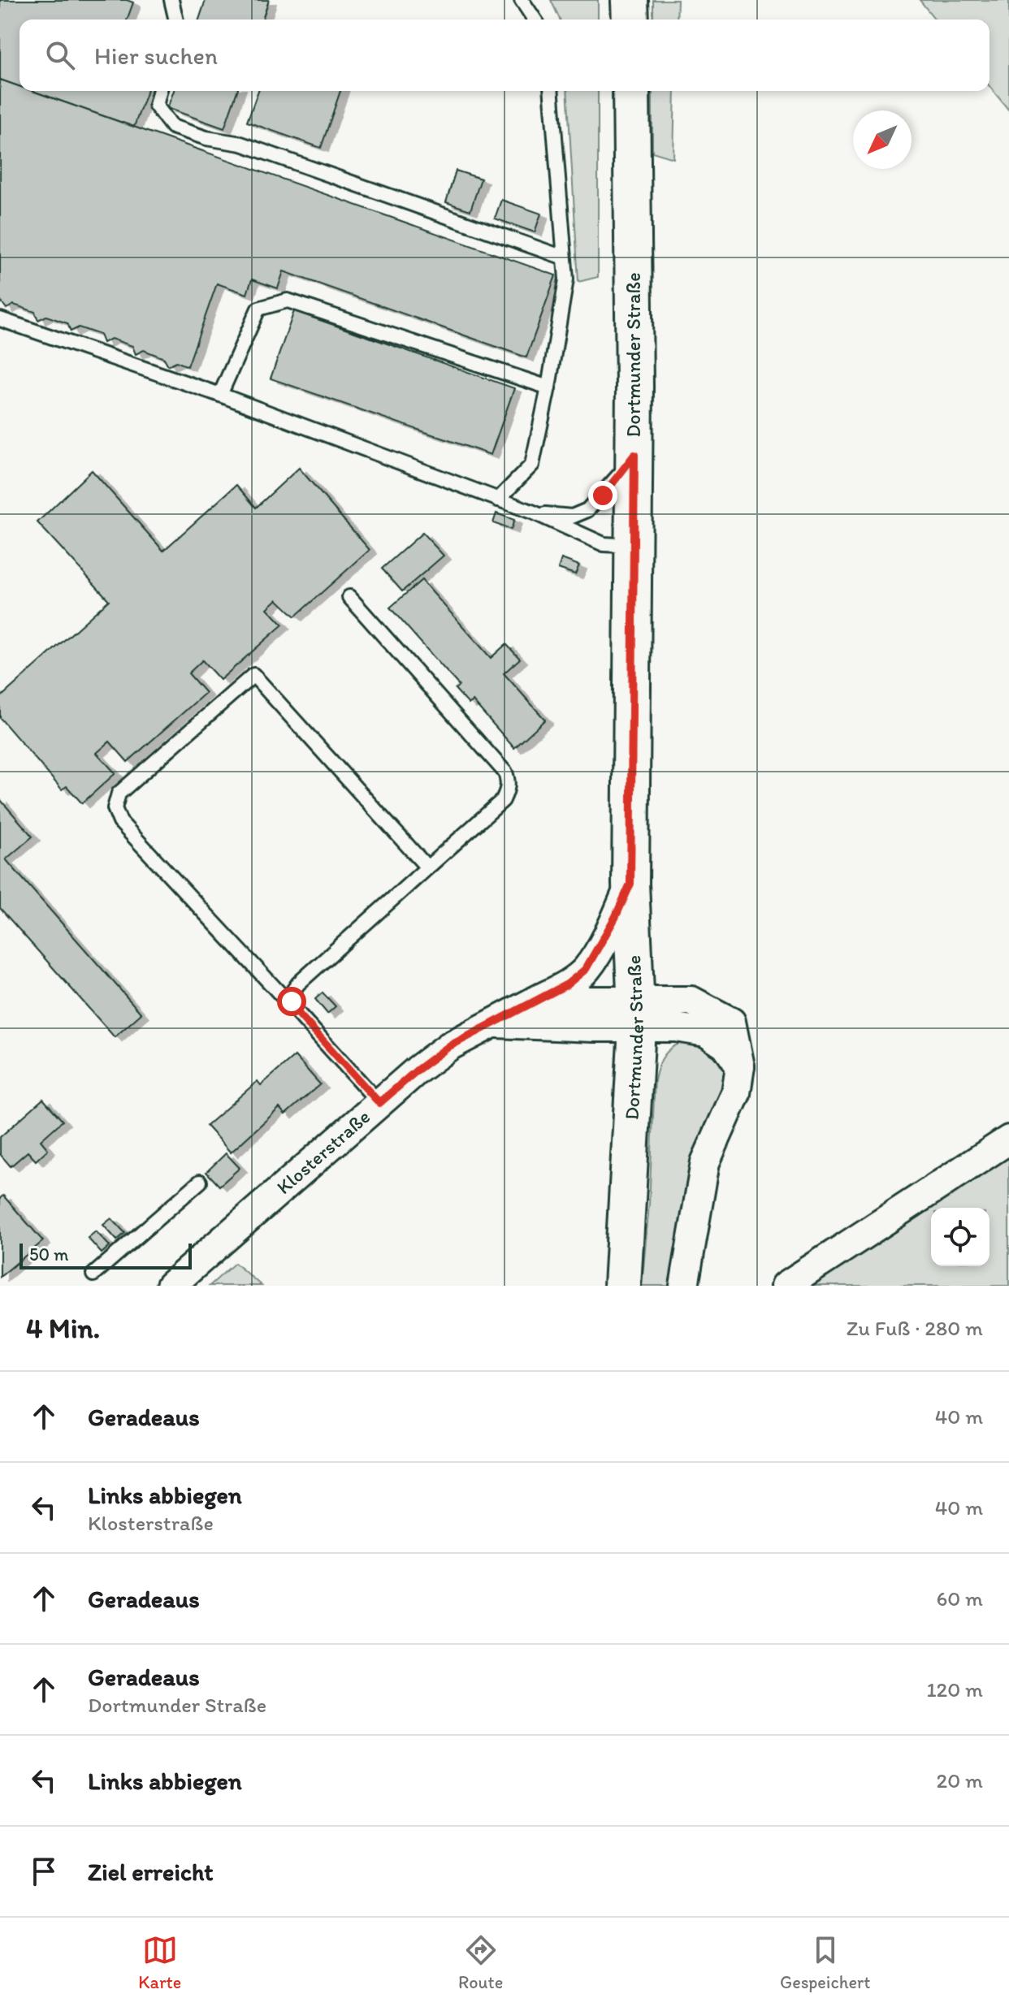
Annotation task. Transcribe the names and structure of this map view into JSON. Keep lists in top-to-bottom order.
{
  "streets": {
    "main road": ["Dortmunder Straße"],
    "street": ["Klosterstraße"]
  },
  "crossings": [
    ["Dortmunder Straße", "Klosterstraße"]
  ],
  "scale_bar": "50 m",
  "north": "bottom left",
  "page": {
    "search": "Hier suchen",
    "scale": "50 m",
    "heading": ["4 Min.", "Zu Fuß · 280 m"],
    "list": [
      ["Geradeaus", "40 m"],
      ["Links abbiegen", "Klosterstraße", "40 m"],
      ["Geradeaus", "60 m"],
      ["Geradeaus", "Dortmunder Straße", "120 m"],
      ["Links abbiegen", "20 m"],
      "Ziel erreicht"
    ],
    "nav": ["Karte", "Route", "Gespeichert"]
  }
}
